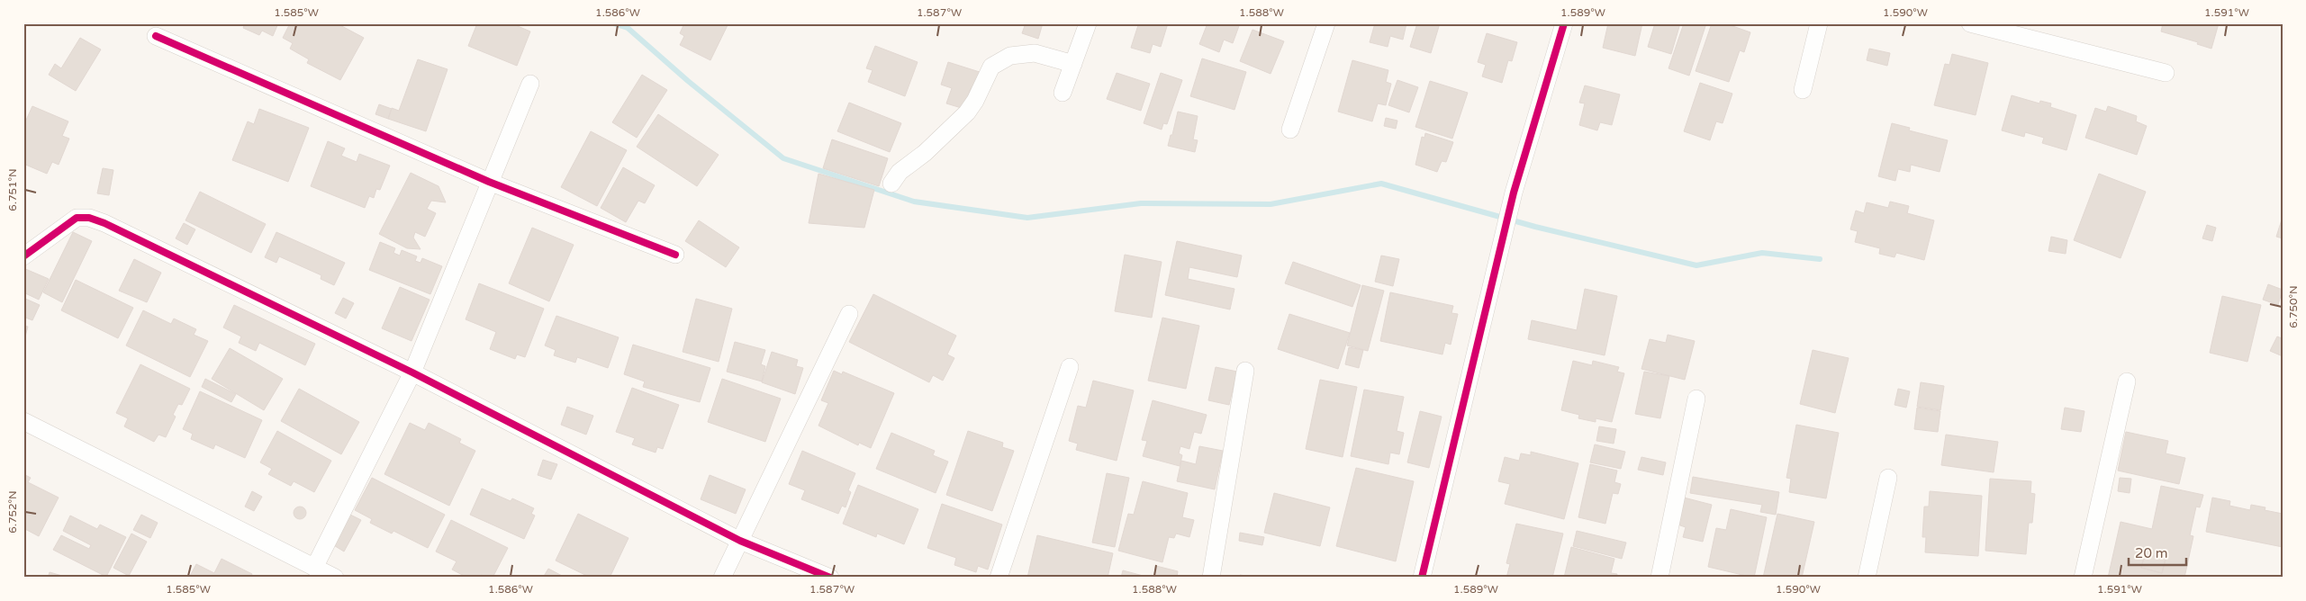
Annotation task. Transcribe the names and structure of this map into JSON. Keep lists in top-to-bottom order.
{
  "scale_bar": "20 m",
  "coordinates": [
    "1.585°W",
    "1.586°W",
    "1.587°W",
    "1.588°W",
    "1.589°W",
    "1.590°W",
    "1.591°W",
    "6.751°N",
    "6.750°N",
    "6.752°N"
  ]
}
